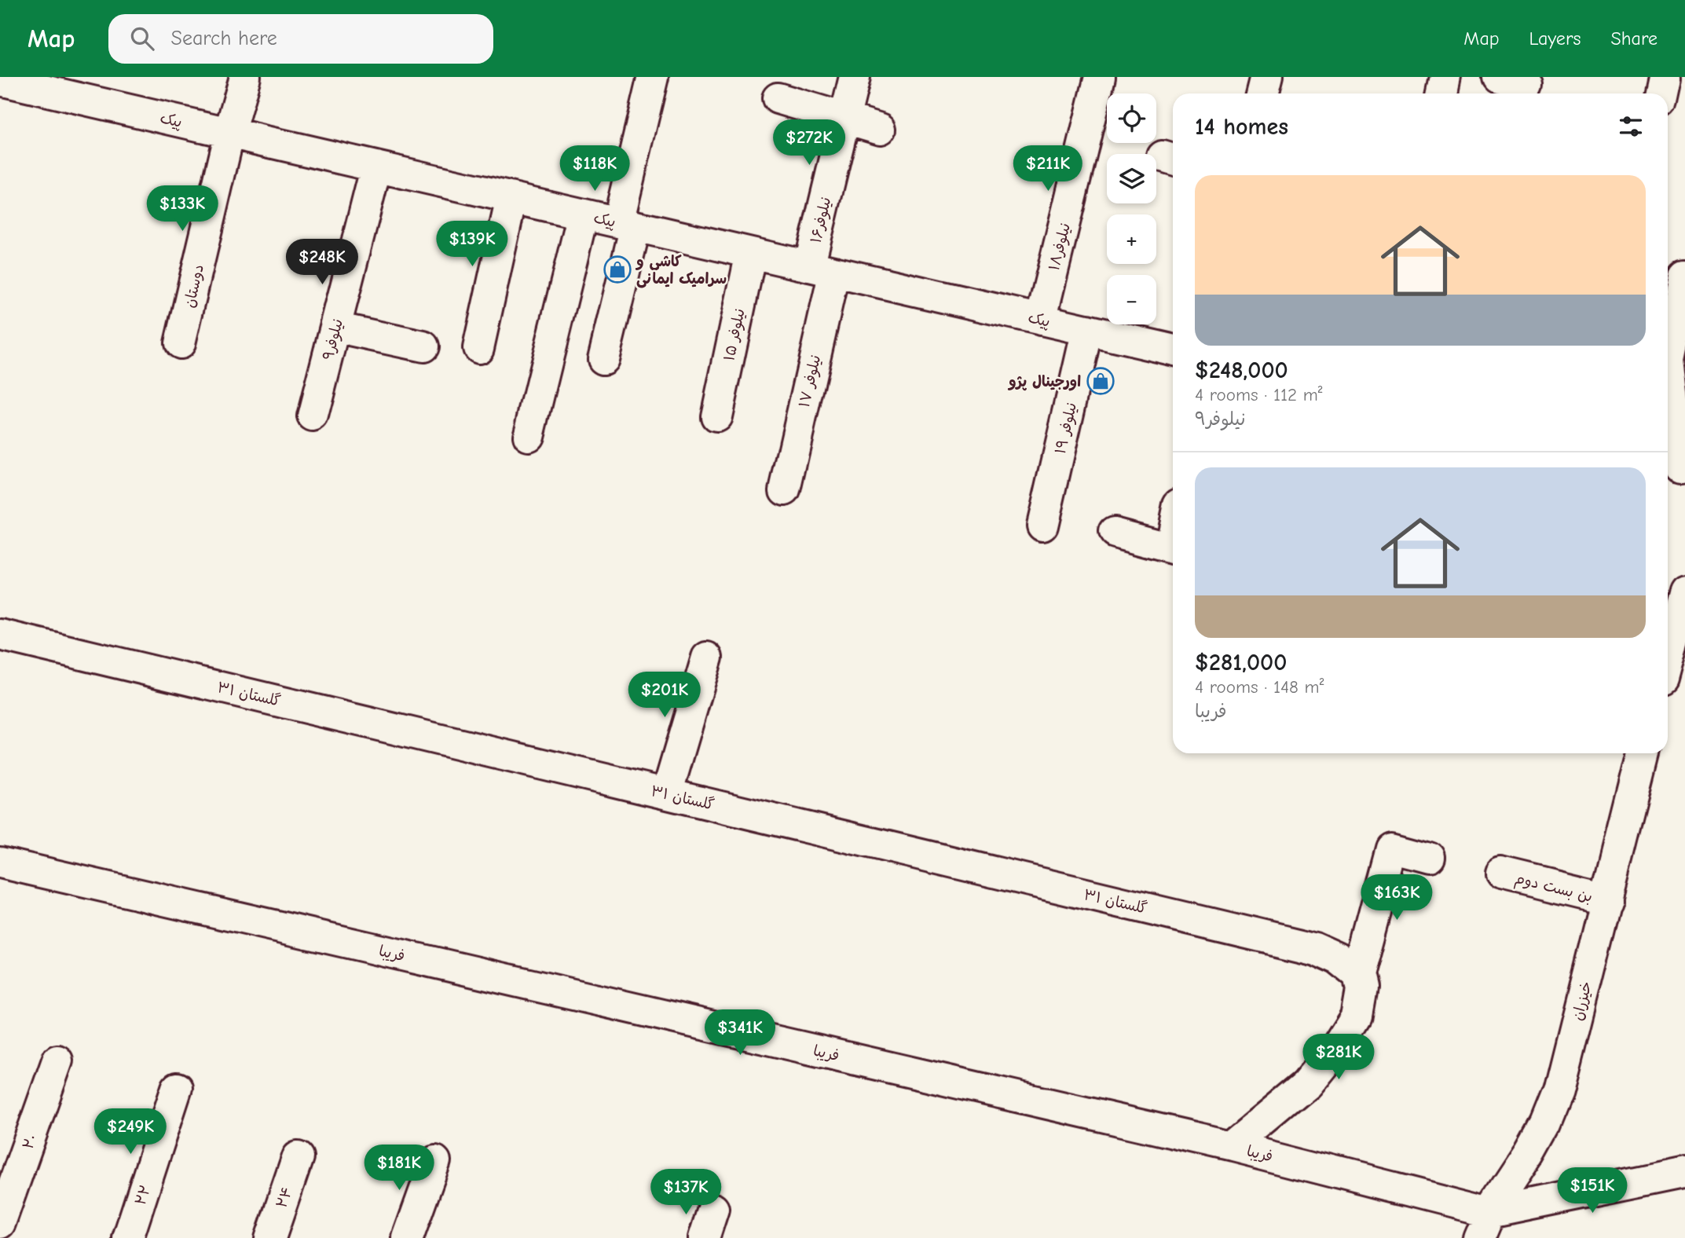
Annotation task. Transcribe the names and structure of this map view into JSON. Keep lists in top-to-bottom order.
{
  "streets": {
    "street": [
      "پیک",
      "نیلوفر۱۶",
      "نیلوفر۱۸",
      "دوستان",
      "نیلوفر ۱۵",
      "نیلوفر۹",
      "نیلوفر ۱۷",
      "نیلوفر ۱۹",
      "گلستان ۳۱",
      "بن بست دوم",
      "فریبا",
      "خیزران",
      "۲۰",
      "۲۲",
      "۲۴"
    ]
  },
  "crossings": [
    ["پیک", "نیلوفر۱۶"],
    ["پیک", "نیلوفر۱۸"],
    ["پیک", "دوستان"],
    ["پیک", "نیلوفر ۱۵"],
    ["پیک", "نیلوفر۹"],
    ["پیک", "نیلوفر ۱۷"],
    ["پیک", "نیلوفر ۱۹"],
    ["نیلوفر۱۶", "نیلوفر ۱۷"],
    ["بن بست دوم", "خیزران"],
    ["فریبا", "خیزران"]
  ],
  "places": {
    "shop": ["کاشی و سرامیک ایمانی", "اورجینال پژو"]
  },
  "page": {
    "header": "Map",
    "search": "Search here",
    "nav": ["Map", "Layers", "Share"],
    "map_buttons": ["+", "−"],
    "heading": "14 homes",
    "price": [
      "$272K",
      "$118K",
      "$211K",
      "$133K",
      "$139K",
      "$248K",
      "$201K",
      "$163K",
      "$341K",
      "$281K",
      "$249K",
      "$181K",
      "$151K",
      "$137K"
    ],
    "list": [
      {
        "name": "$248,000",
        "note": "4 rooms · 112 m² · نیلوفر۹"
      },
      {
        "name": "$281,000",
        "note": "4 rooms · 148 m² · فریبا"
      }
    ]
  }
}
